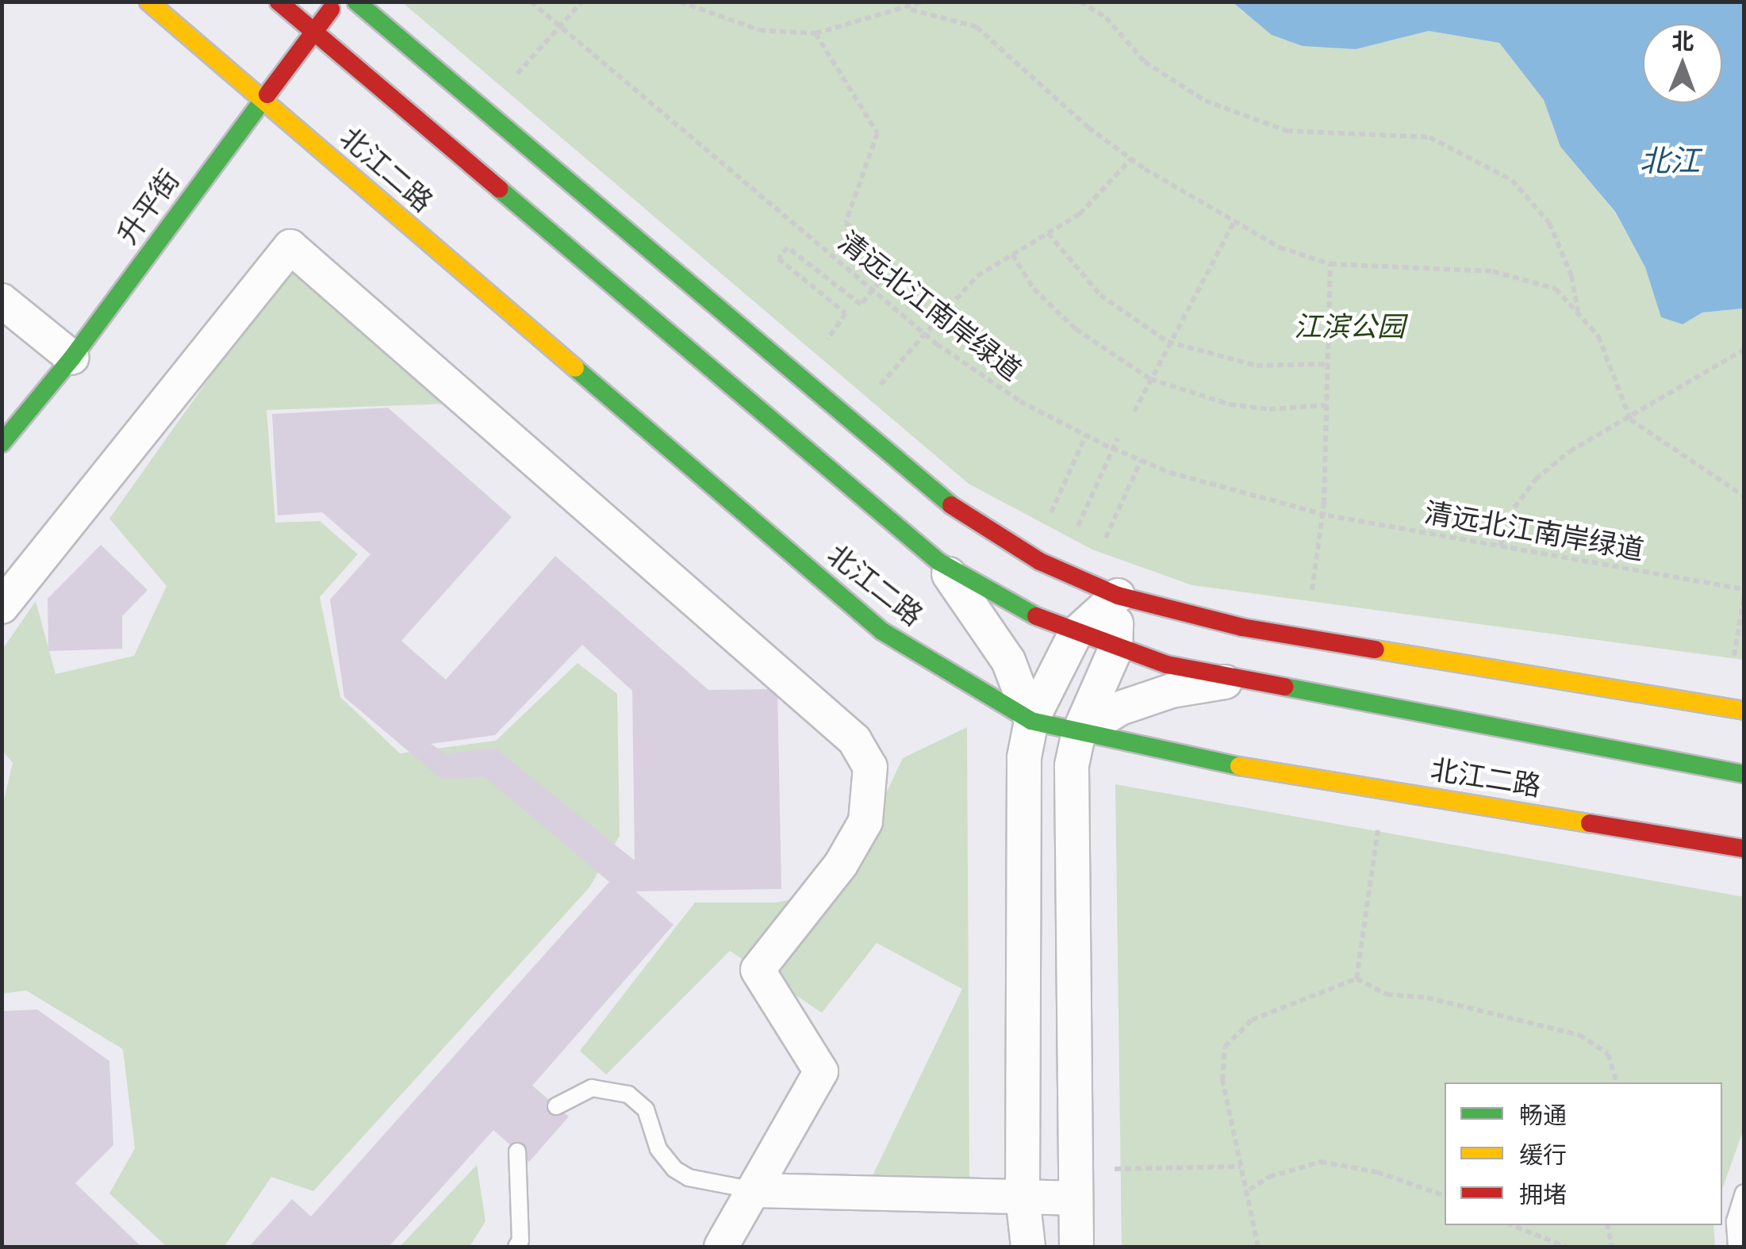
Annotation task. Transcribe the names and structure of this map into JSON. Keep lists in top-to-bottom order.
{
  "streets": {
    "main road": ["北江二路", "升平街"],
    "path": ["清远北江南岸绿道"]
  },
  "crossings": [
    ["北江二路", "升平街"]
  ],
  "water": ["北江"],
  "parks": ["江滨公园"],
  "legend": ["畅通", "缓行", "拥堵"],
  "north": "top"
}
